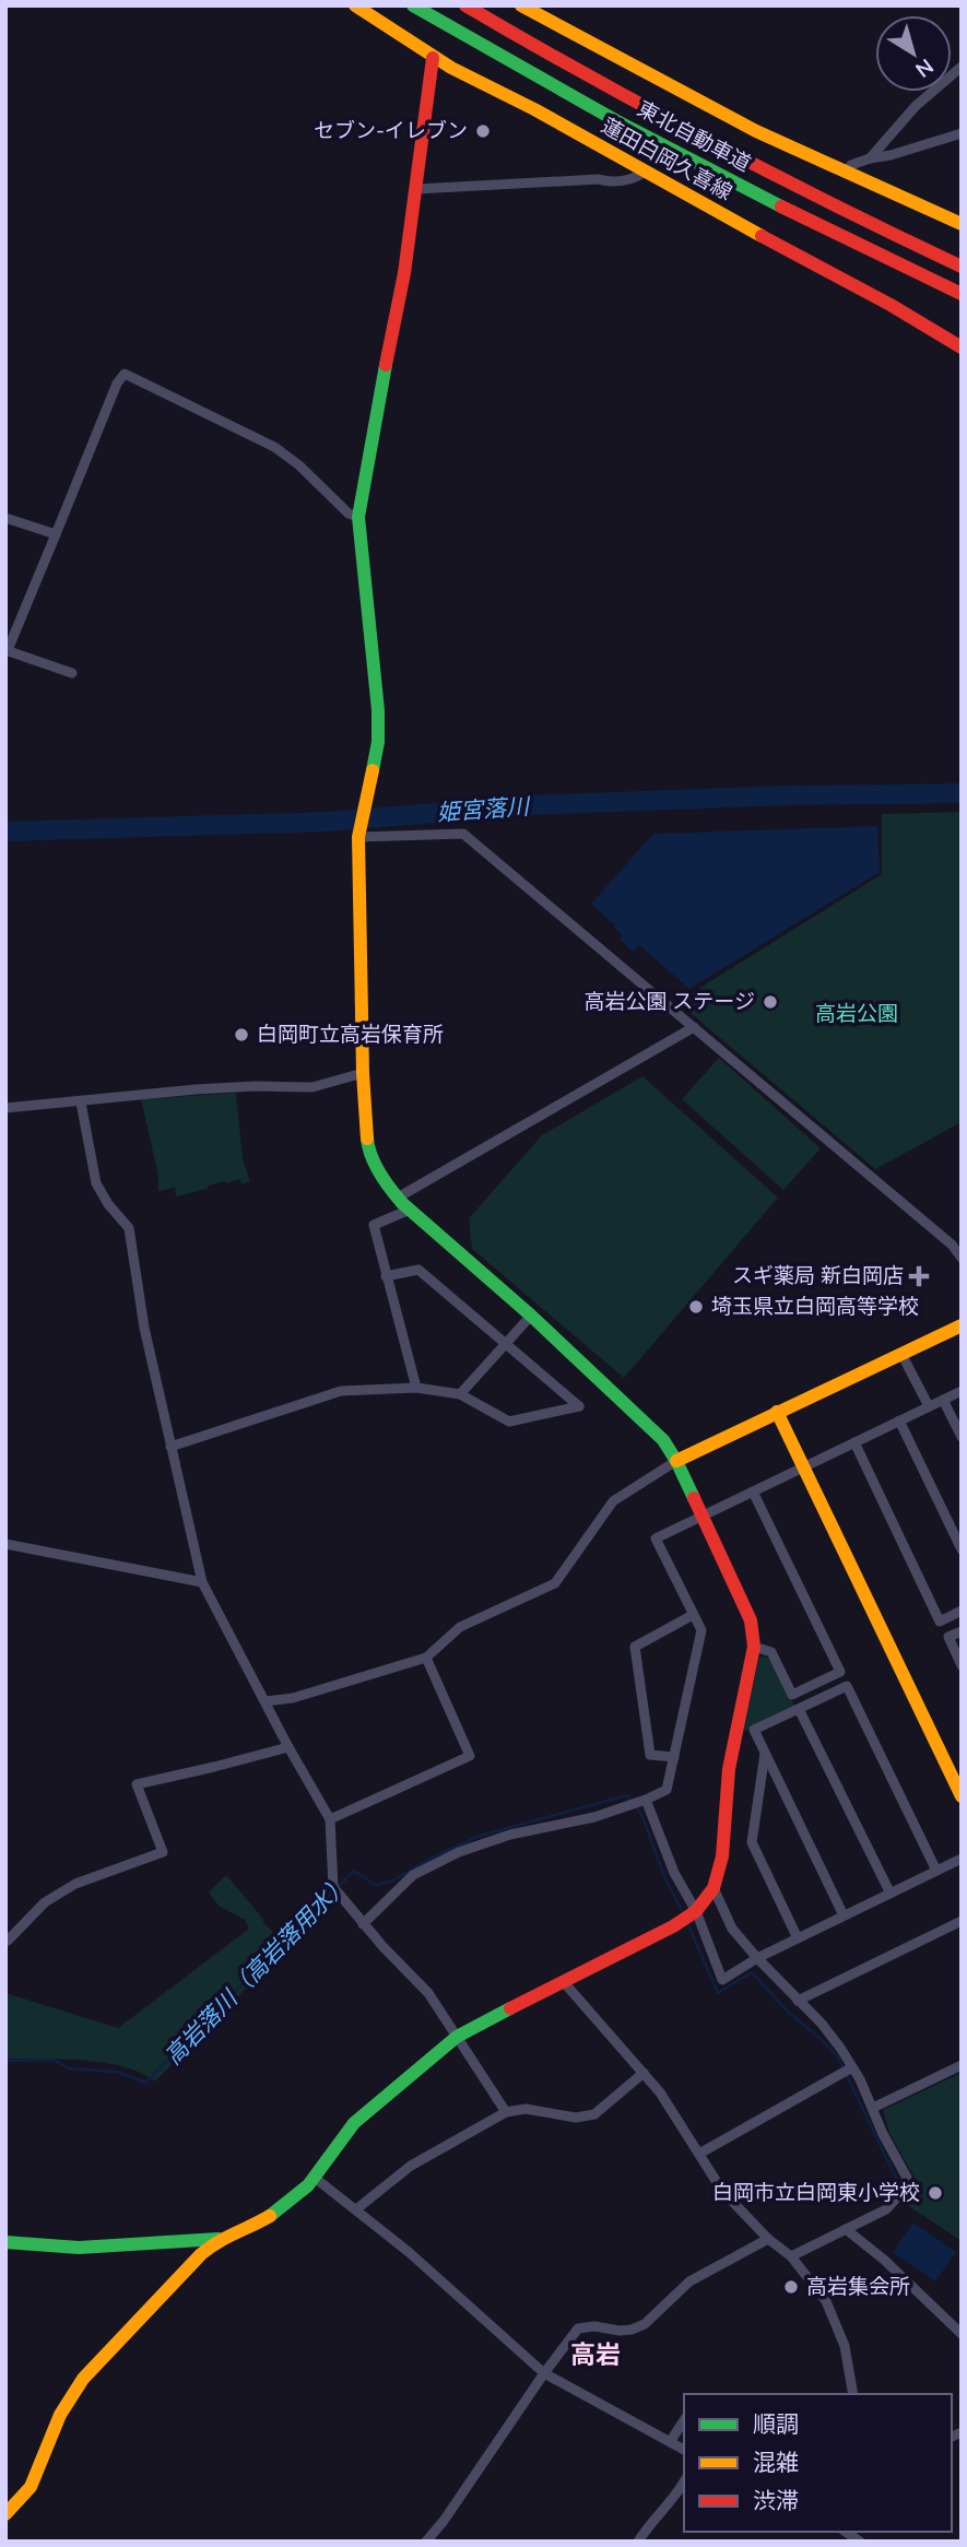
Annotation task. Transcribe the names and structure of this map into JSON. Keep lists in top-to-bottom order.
{
  "streets": {
    "main road": ["東北自動車道", "蓮田白岡久喜線"]
  },
  "districts": ["高岩"],
  "water": ["姫宮落川", "高岩落川（高岩落用水）"],
  "parks": ["高岩公園"],
  "places": {
    "other": [
      "セブン-イレブン",
      "高岩公園 ステージ",
      "白岡町立高岩保育所",
      "埼玉県立白岡高等学校",
      "白岡市立白岡東小学校",
      "高岩集会所"
    ],
    "health": ["スギ薬局 新白岡店"]
  },
  "legend": ["順調", "混雑", "渋滞"],
  "north": "bottom right"
}
